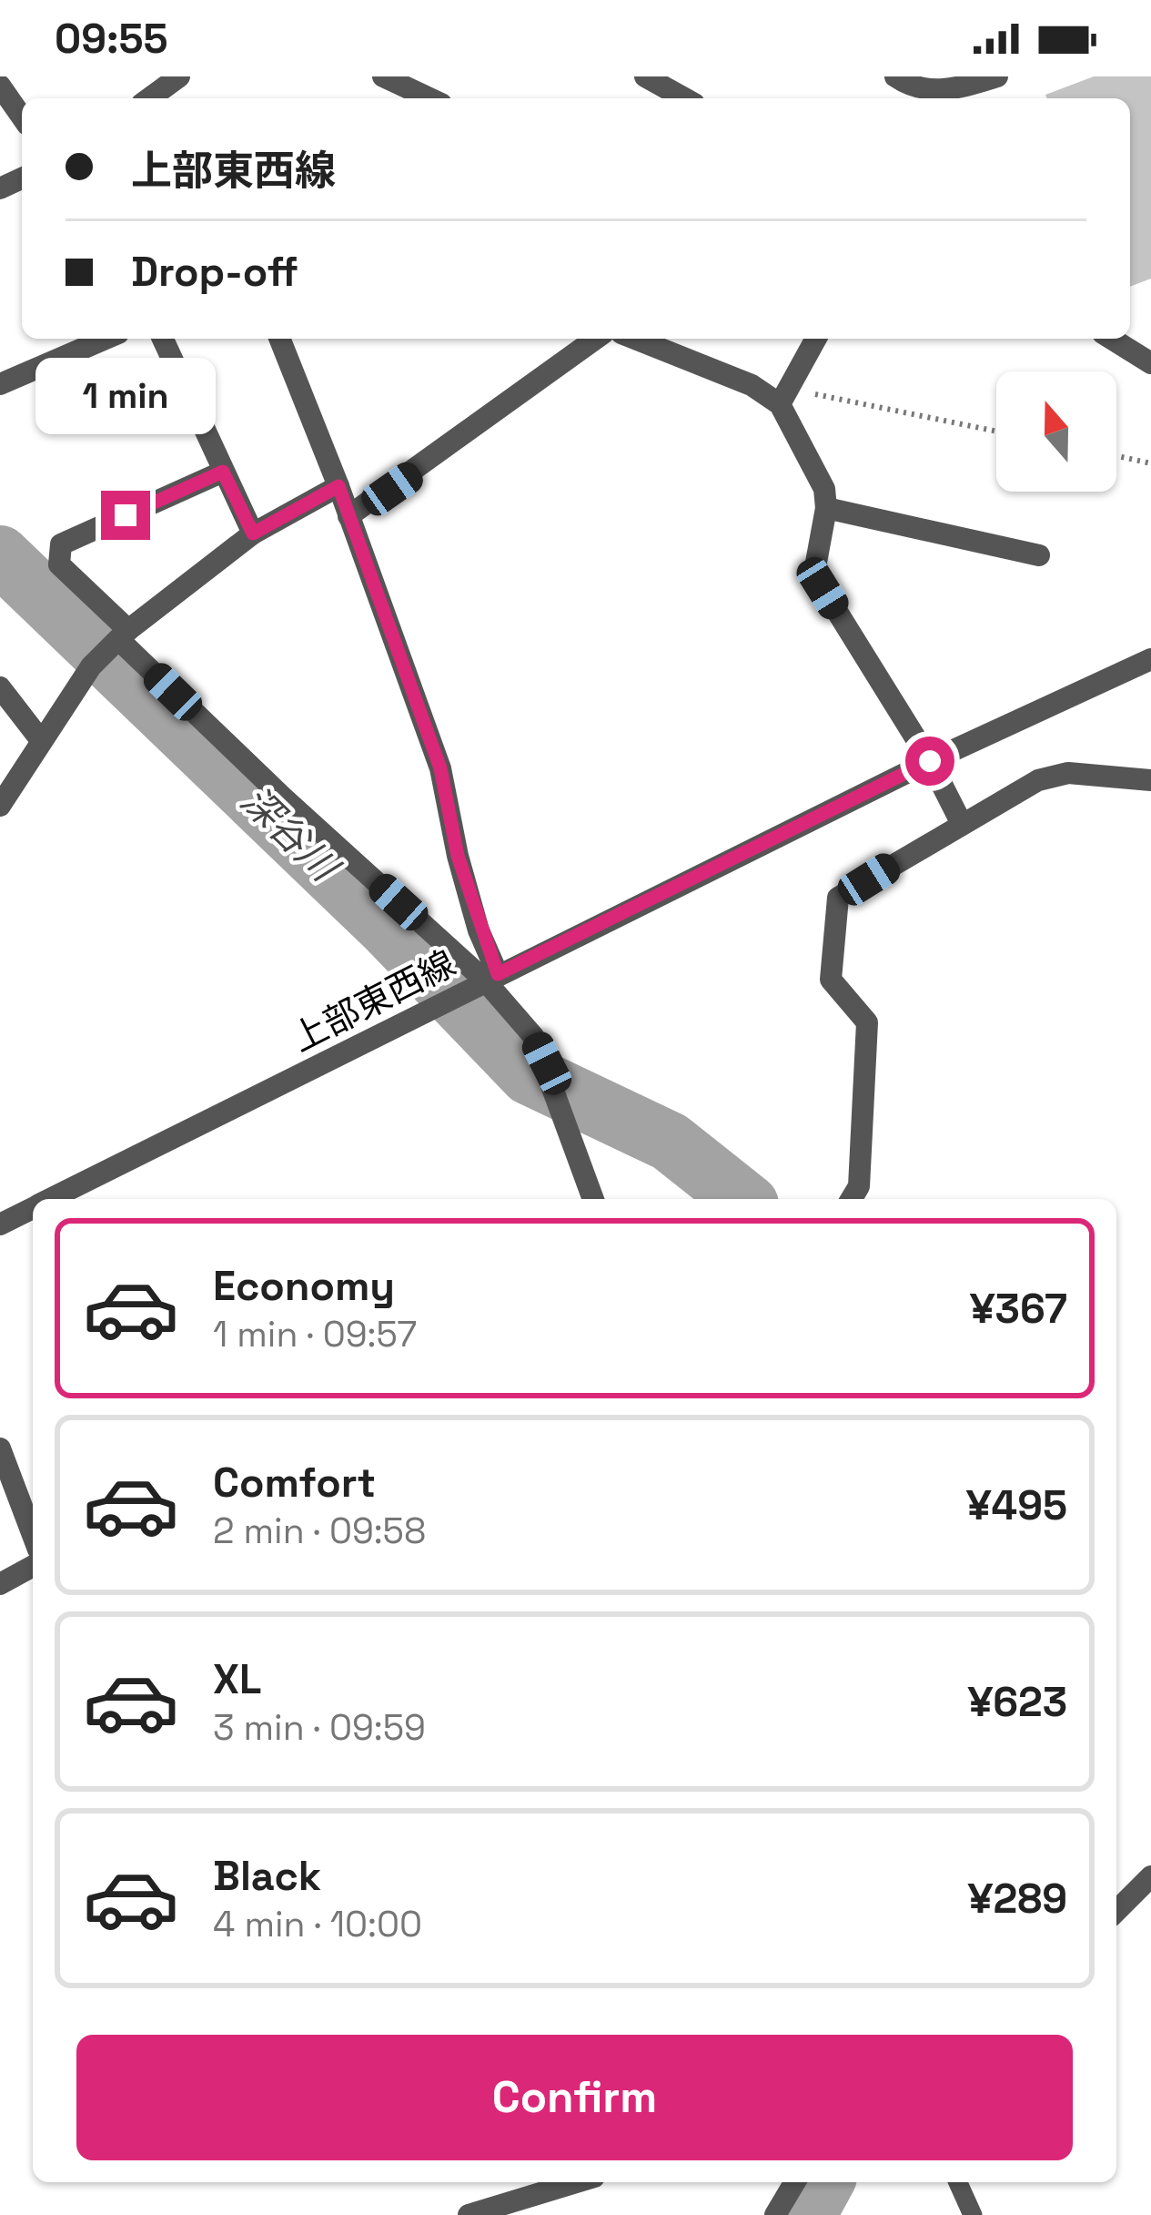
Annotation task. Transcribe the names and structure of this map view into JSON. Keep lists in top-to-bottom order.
{
  "streets": {
    "street": ["上部東西線"]
  },
  "water": ["深谷川"],
  "north": "top",
  "page": {
    "status": "09:55",
    "banner": ["上部東西線", "Drop-off"],
    "bubble": "1 min",
    "list": [
      {
        "name": "Economy",
        "note": "1 min · 09:57",
        "value": "¥367"
      },
      {
        "name": "Comfort",
        "note": "2 min · 09:58",
        "value": "¥495"
      },
      {
        "name": "XL",
        "note": "3 min · 09:59",
        "value": "¥623"
      },
      {
        "name": "Black",
        "note": "4 min · 10:00",
        "value": "¥289"
      }
    ],
    "buttons": "Confirm"
  }
}
